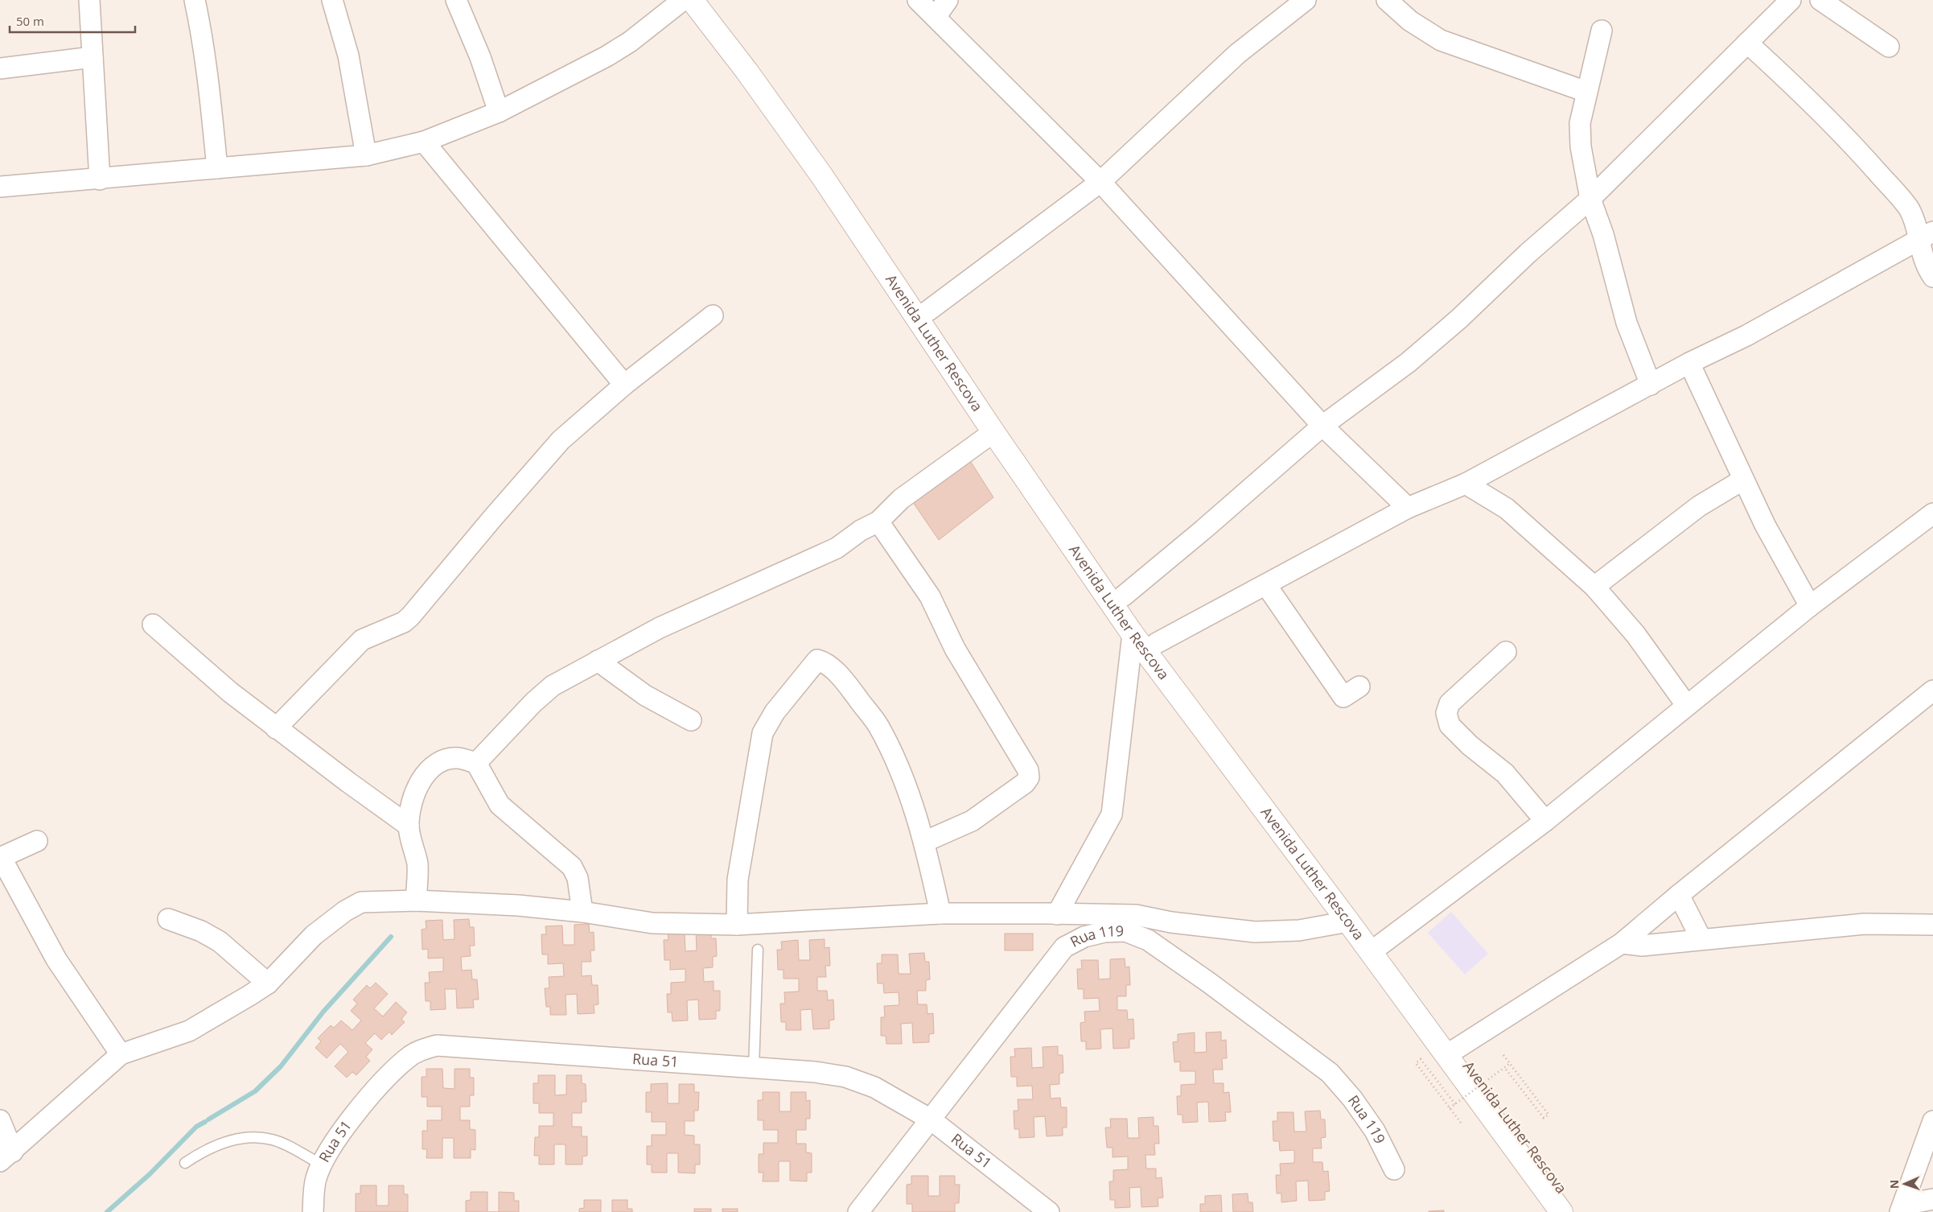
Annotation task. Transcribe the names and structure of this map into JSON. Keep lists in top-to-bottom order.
{
  "streets": {
    "main road": ["Avenida Luther Rescova"],
    "street": ["Rua 119", "Rua 51"]
  },
  "crossings": [
    ["Rua 119", "Rua 51"]
  ],
  "scale_bar": "50 m",
  "north": "left"
}
